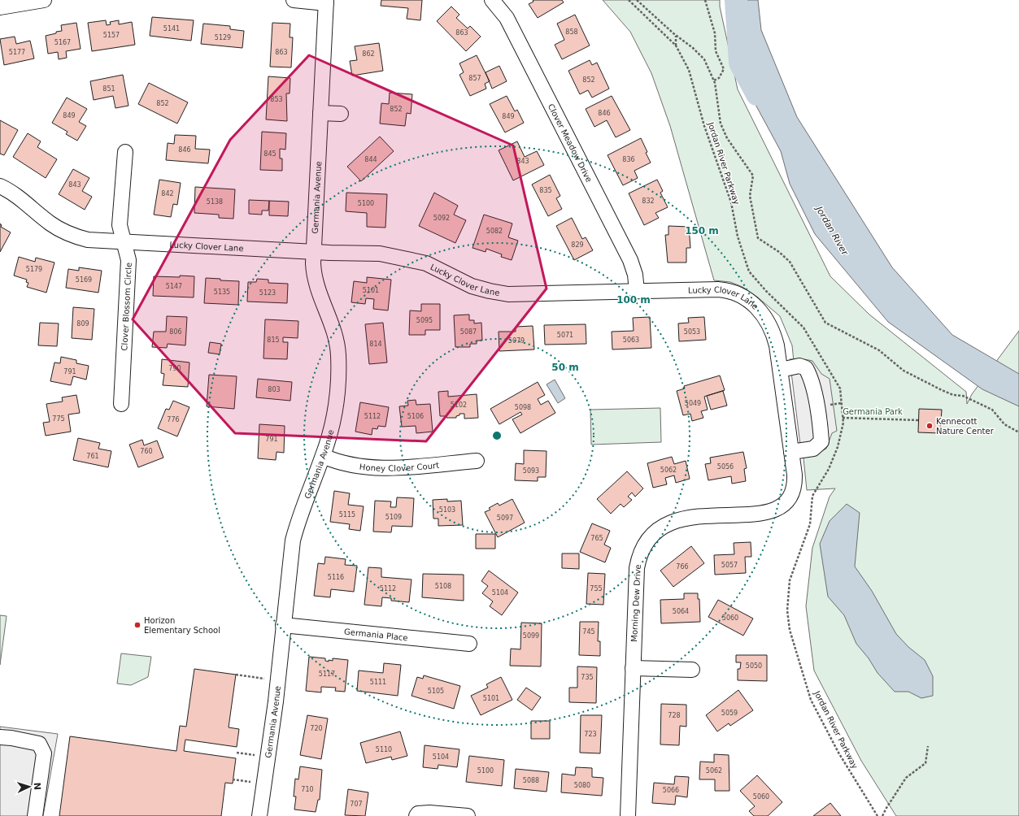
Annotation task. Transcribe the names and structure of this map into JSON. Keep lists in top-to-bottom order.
{
  "streets": {
    "street": [
      "Clover Meadow Drive",
      "Germania Avenue",
      "Lucky Clover Lane",
      "Clover Blossom Circle",
      "Honey Clover Court",
      "Morning Dew Drive",
      "Germania Place"
    ],
    "path": ["Jordan River Parkway"]
  },
  "crossings": [
    ["Clover Meadow Drive", "Lucky Clover Lane"],
    ["Germania Avenue", "Lucky Clover Lane"],
    ["Germania Avenue", "Honey Clover Court"],
    ["Germania Avenue", "Germania Place"],
    ["Lucky Clover Lane", "Clover Blossom Circle"],
    ["Lucky Clover Lane", "Morning Dew Drive"]
  ],
  "water": ["Jordan River"],
  "parks": ["Germania Park"],
  "places": ["Kennecott Nature Center", "Horizon Elementary School"],
  "house_numbers": [
    "5141",
    "858",
    "863",
    "5157",
    "5129",
    "5167",
    "5177",
    "863",
    "862",
    "857",
    "852",
    "851",
    "853",
    "852",
    "852",
    "846",
    "849",
    "849",
    "846",
    "845",
    "844",
    "836",
    "843",
    "843",
    "835",
    "842",
    "832",
    "5138",
    "5100",
    "5092",
    "5082",
    "829",
    "5179",
    "5169",
    "5147",
    "5101",
    "5135",
    "5123",
    "5095",
    "809",
    "806",
    "5087",
    "5053",
    "5071",
    "815",
    "5063",
    "5079",
    "814",
    "790",
    "791",
    "803",
    "5049",
    "5102",
    "5098",
    "5112",
    "5106",
    "775",
    "776",
    "791",
    "760",
    "761",
    "5056",
    "5062",
    "5093",
    "5103",
    "5115",
    "5109",
    "5097",
    "765",
    "5057",
    "766",
    "5116",
    "5108",
    "5112",
    "755",
    "5104",
    "5064",
    "5060",
    "745",
    "5099",
    "5050",
    "5117",
    "735",
    "5111",
    "5105",
    "5101",
    "5059",
    "728",
    "720",
    "723",
    "5110",
    "5104",
    "5100",
    "5062",
    "5088",
    "5080",
    "710",
    "5066",
    "5060",
    "707"
  ],
  "north": "right",
  "rings": ["150 m", "100 m", "50 m"]
}
